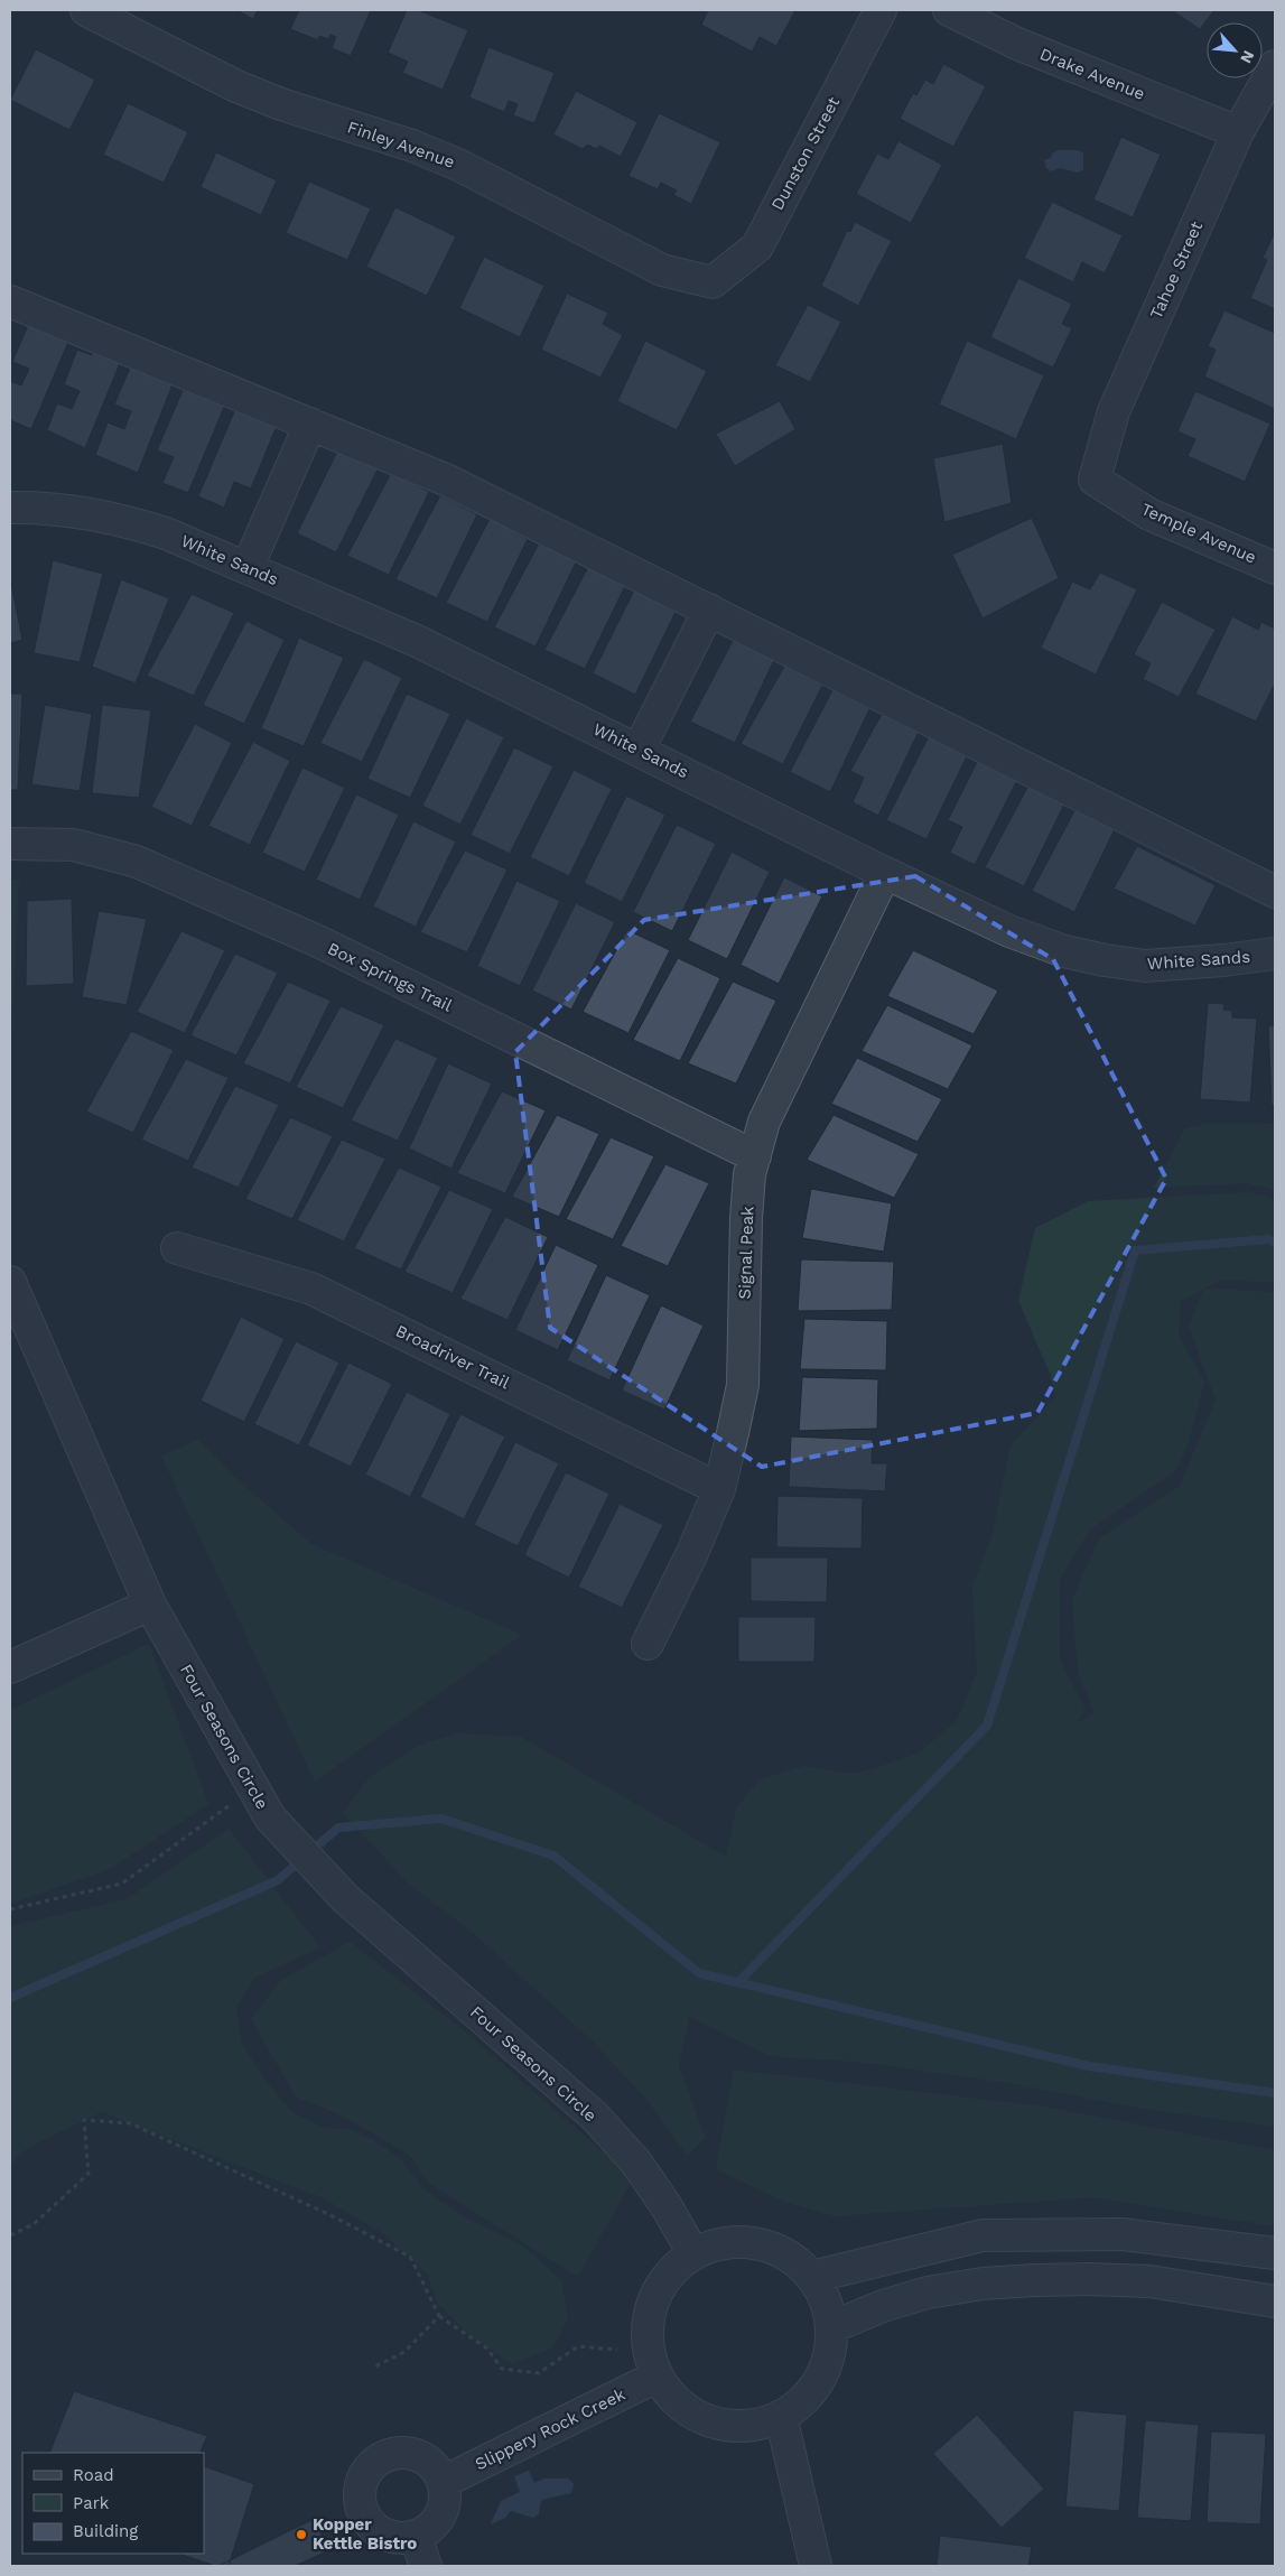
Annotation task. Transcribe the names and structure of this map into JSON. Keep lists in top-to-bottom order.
{
  "streets": {
    "street": [
      "Drake Avenue",
      "Finley Avenue",
      "Dunston Street",
      "Tahoe Street",
      "Temple Avenue",
      "White Sands",
      "Box Springs Trail",
      "Signal Peak",
      "Broadriver Trail",
      "Four Seasons Circle",
      "Slippery Rock Creek"
    ]
  },
  "crossings": [
    ["Drake Avenue", "Tahoe Street"],
    ["Finley Avenue", "Dunston Street"],
    ["Tahoe Street", "Temple Avenue"],
    ["White Sands", "Signal Peak"],
    ["Box Springs Trail", "Signal Peak"],
    ["Signal Peak", "Broadriver Trail"],
    ["Four Seasons Circle", "Slippery Rock Creek"]
  ],
  "places": ["Kopper Kettle Bistro"],
  "legend": ["Road", "Park", "Building"],
  "north": "bottom right"
}
